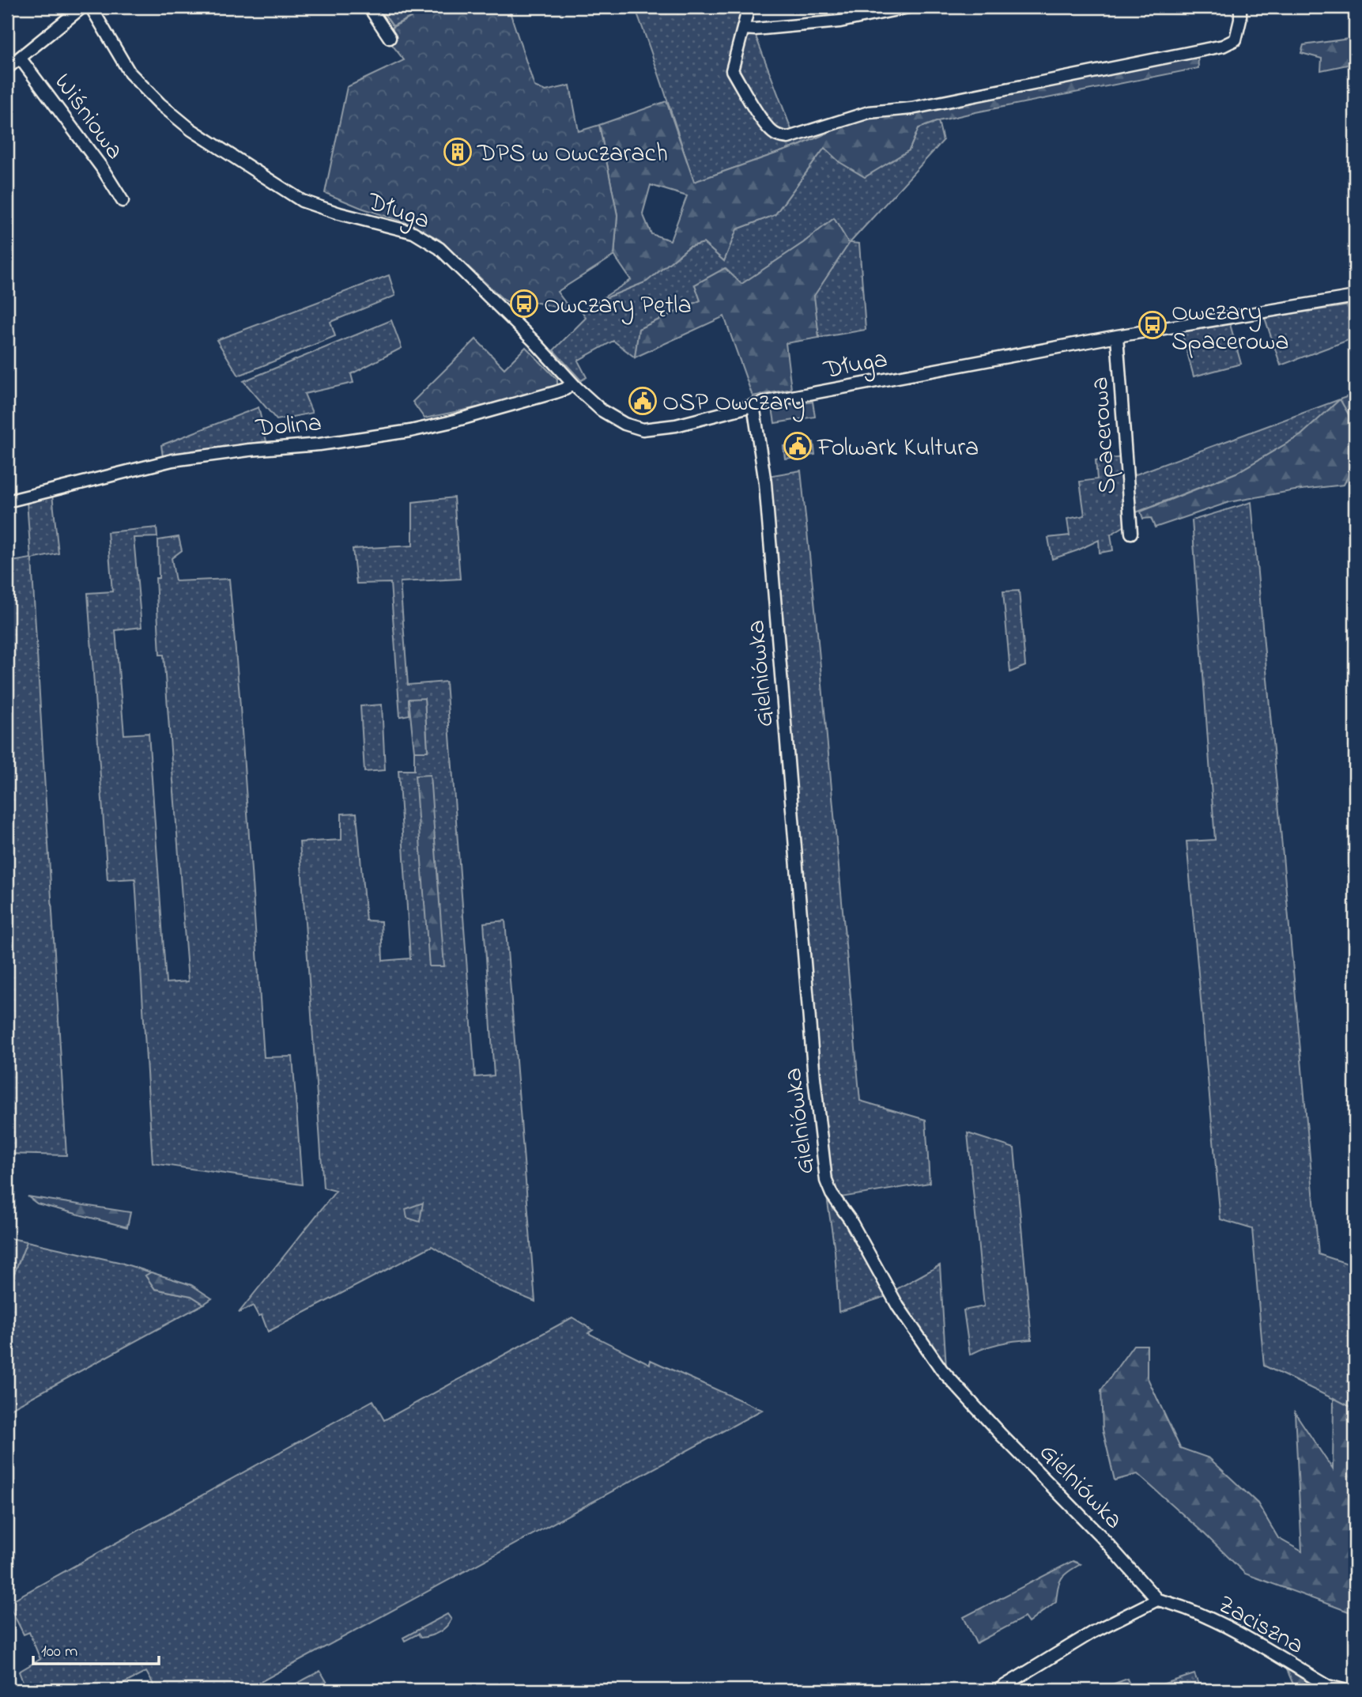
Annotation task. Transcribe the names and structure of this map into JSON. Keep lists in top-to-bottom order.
{
  "streets": {
    "street": [
      "Wiśniowa",
      "Długa",
      "Dolina",
      "Spacerowa",
      "Gielniówka",
      "Zaciszna"
    ]
  },
  "crossings": [
    ["Długa", "Dolina"],
    ["Długa", "Spacerowa"],
    ["Długa", "Gielniówka"],
    ["Gielniówka", "Zaciszna"]
  ],
  "places": {
    "building": ["DPS w Owczarach"],
    "bus stop": ["Owczary Pętla", "Owczary Spacerowa"],
    "public building": ["OSP Owczary", "Folwark Kultura"]
  },
  "scale_bar": "100 m"
}
